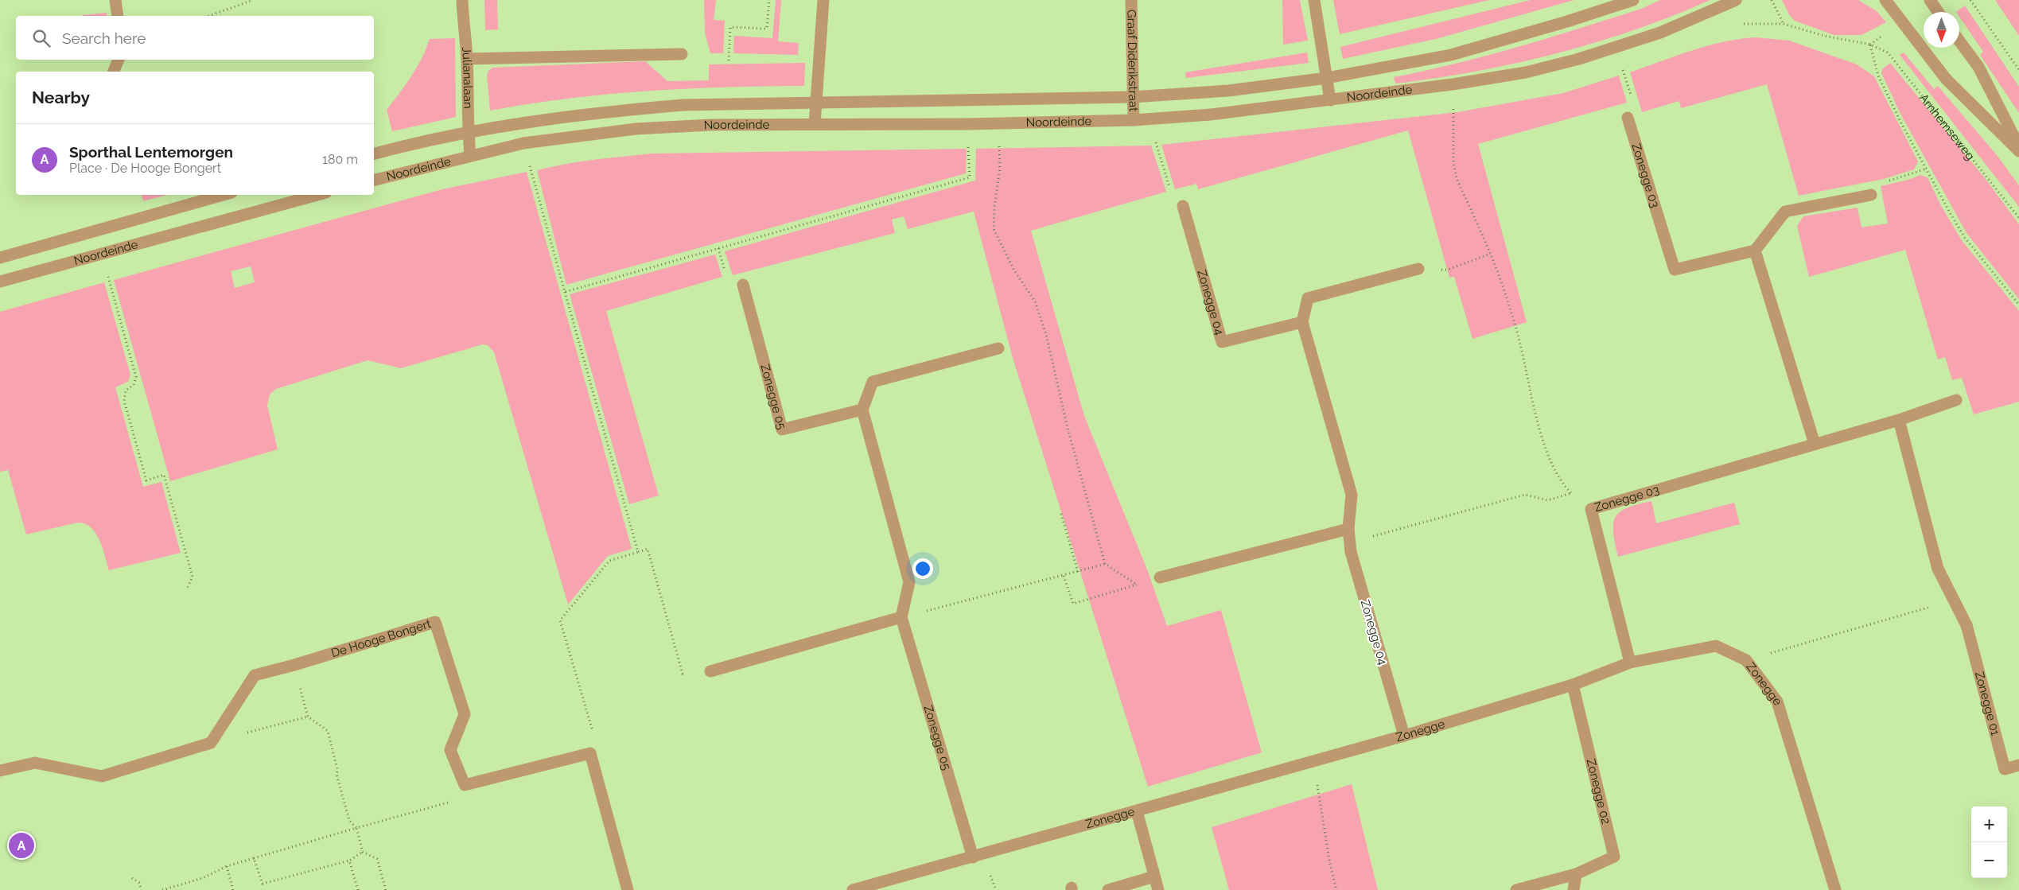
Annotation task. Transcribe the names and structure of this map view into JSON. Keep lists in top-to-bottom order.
{
  "streets": {
    "street": [
      "Graaf Diderikstraat",
      "Julianalaan",
      "Noordeinde",
      "Zonegge 03",
      "Zonegge 04",
      "Zonegge 05",
      "De Hooge Bongert",
      "Zonegge",
      "Zonegge 01",
      "Zonegge 02"
    ],
    "path": ["Arnhemseweg"]
  },
  "crossings": [
    ["Graaf Diderikstraat", "Noordeinde"],
    ["Julianalaan", "Noordeinde"],
    ["Zonegge 03", "Zonegge"],
    ["Zonegge 04", "Zonegge"],
    ["Zonegge 05", "Zonegge"],
    ["Zonegge", "Zonegge 02"]
  ],
  "north": "bottom",
  "page": {
    "search": "Search here",
    "heading": "Nearby",
    "list": [
      {
        "mark": "A",
        "name": "Sporthal Lentemorgen",
        "note": "Place · De Hooge Bongert",
        "value": "180 m"
      }
    ],
    "map_buttons": ["+", "−"],
    "pins": "A"
  }
}
